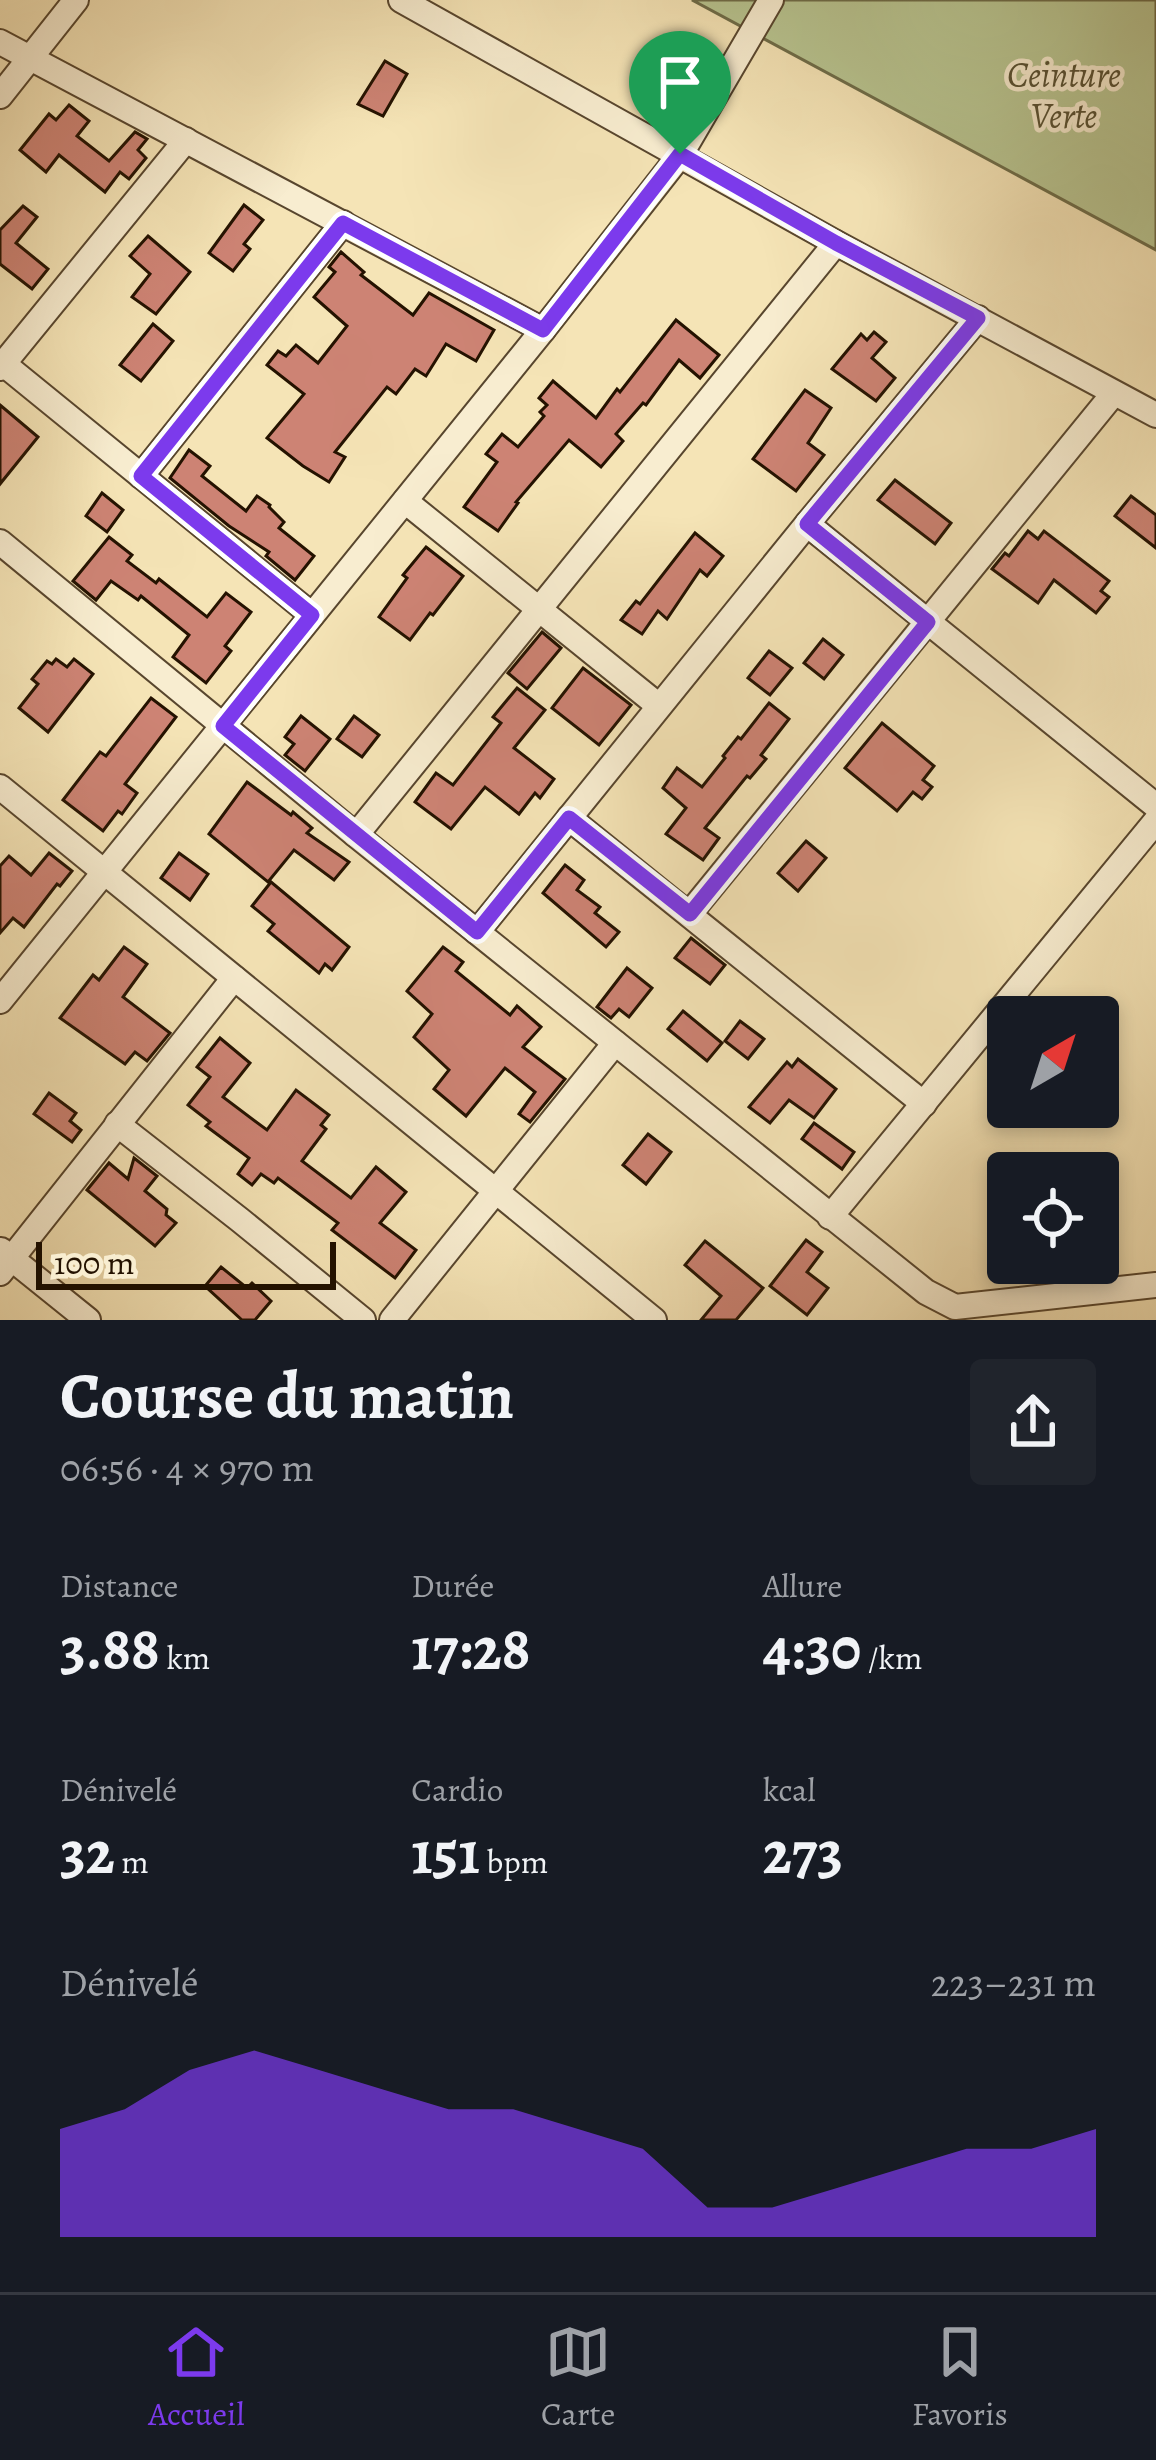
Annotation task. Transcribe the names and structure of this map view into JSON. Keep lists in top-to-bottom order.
{
  "parks": ["Ceinture Verte"],
  "scale_bar": "100 m",
  "north": "top right",
  "page": {
    "scale": "100 m",
    "heading": ["Course du matin", "06:56 · 4 × 970 m"],
    "stats": [
      ["Distance", "3.88 km"],
      ["Durée", "17:28"],
      ["Allure", "4:30 /km"],
      ["Dénivelé", "32 m"],
      ["Cardio", "151 bpm"],
      ["kcal", "273"]
    ],
    "chart": ["Dénivelé", "223–231 m"],
    "tabs": ["Accueil", "Carte", "Favoris"]
  }
}
